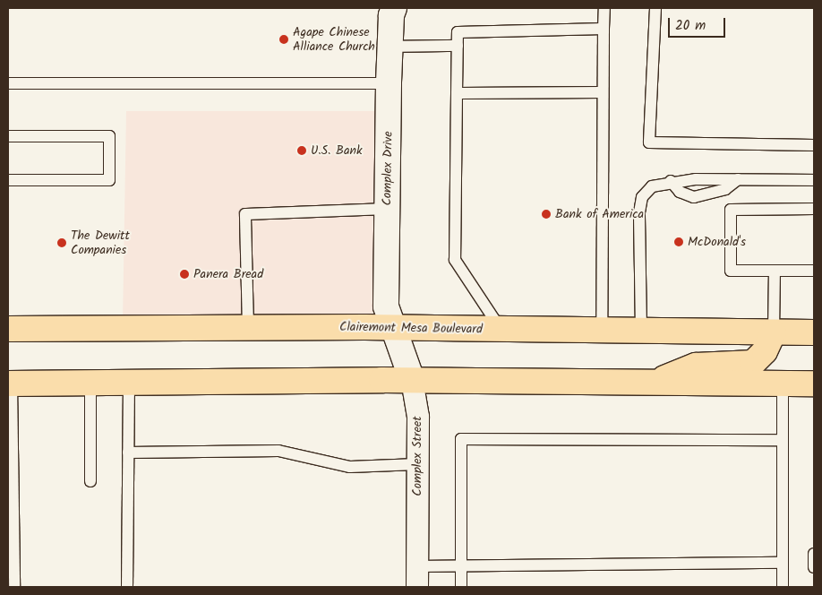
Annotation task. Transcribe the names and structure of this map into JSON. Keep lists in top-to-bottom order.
{
  "streets": {
    "main road": ["Clairemont Mesa Boulevard"],
    "street": ["Complex Drive", "Complex Street"]
  },
  "crossings": [
    ["Complex Drive", "Clairemont Mesa Boulevard"],
    ["Complex Drive", "Complex Street"],
    ["Clairemont Mesa Boulevard", "Complex Street"]
  ],
  "places": [
    "Agape Chinese Alliance Church",
    "U.S. Bank",
    "Bank of America",
    "McDonald's",
    "The Dewitt Companies",
    "Panera Bread"
  ],
  "scale_bar": "20 m"
}
